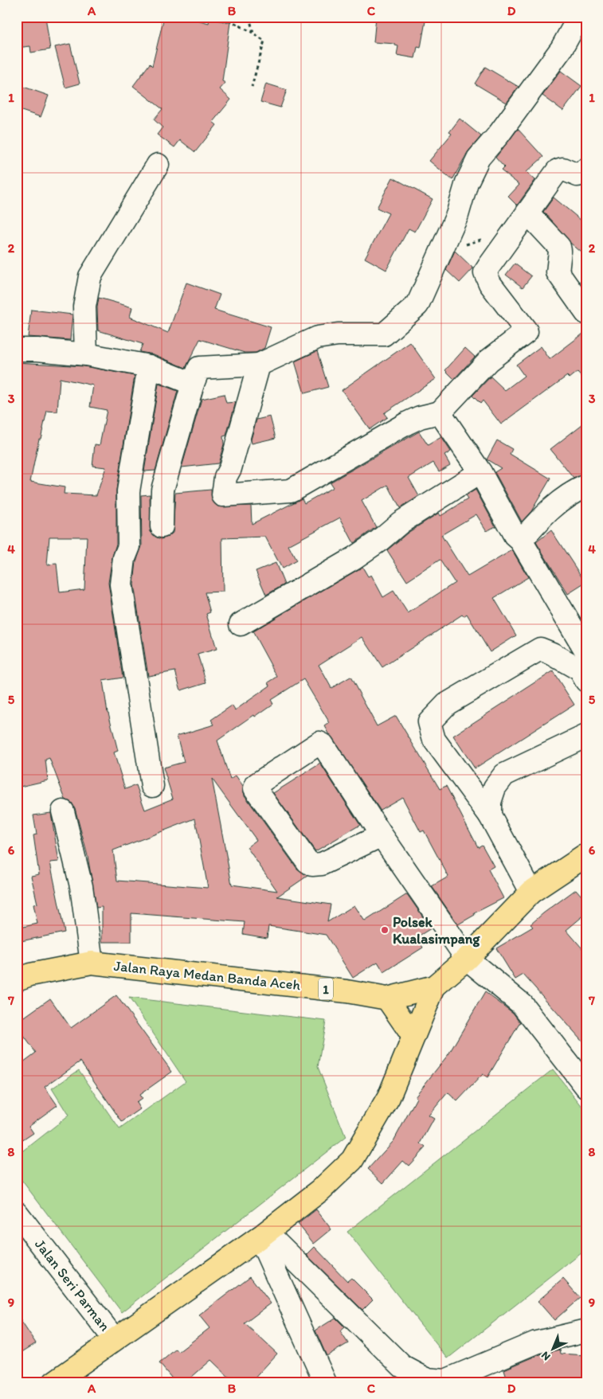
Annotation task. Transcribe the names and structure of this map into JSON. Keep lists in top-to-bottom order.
{
  "streets": {
    "highway": ["Jalan Raya Medan Banda Aceh", "1"],
    "street": ["Jalan Seri Parman"]
  },
  "places": ["Polsek Kualasimpang"],
  "north": "bottom left",
  "grid": {
    "columns": [
      "A",
      "B",
      "C",
      "D"
    ],
    "rows": [
      "1",
      "2",
      "3",
      "4",
      "5",
      "6",
      "7",
      "8",
      "9"
    ]
  }
}
